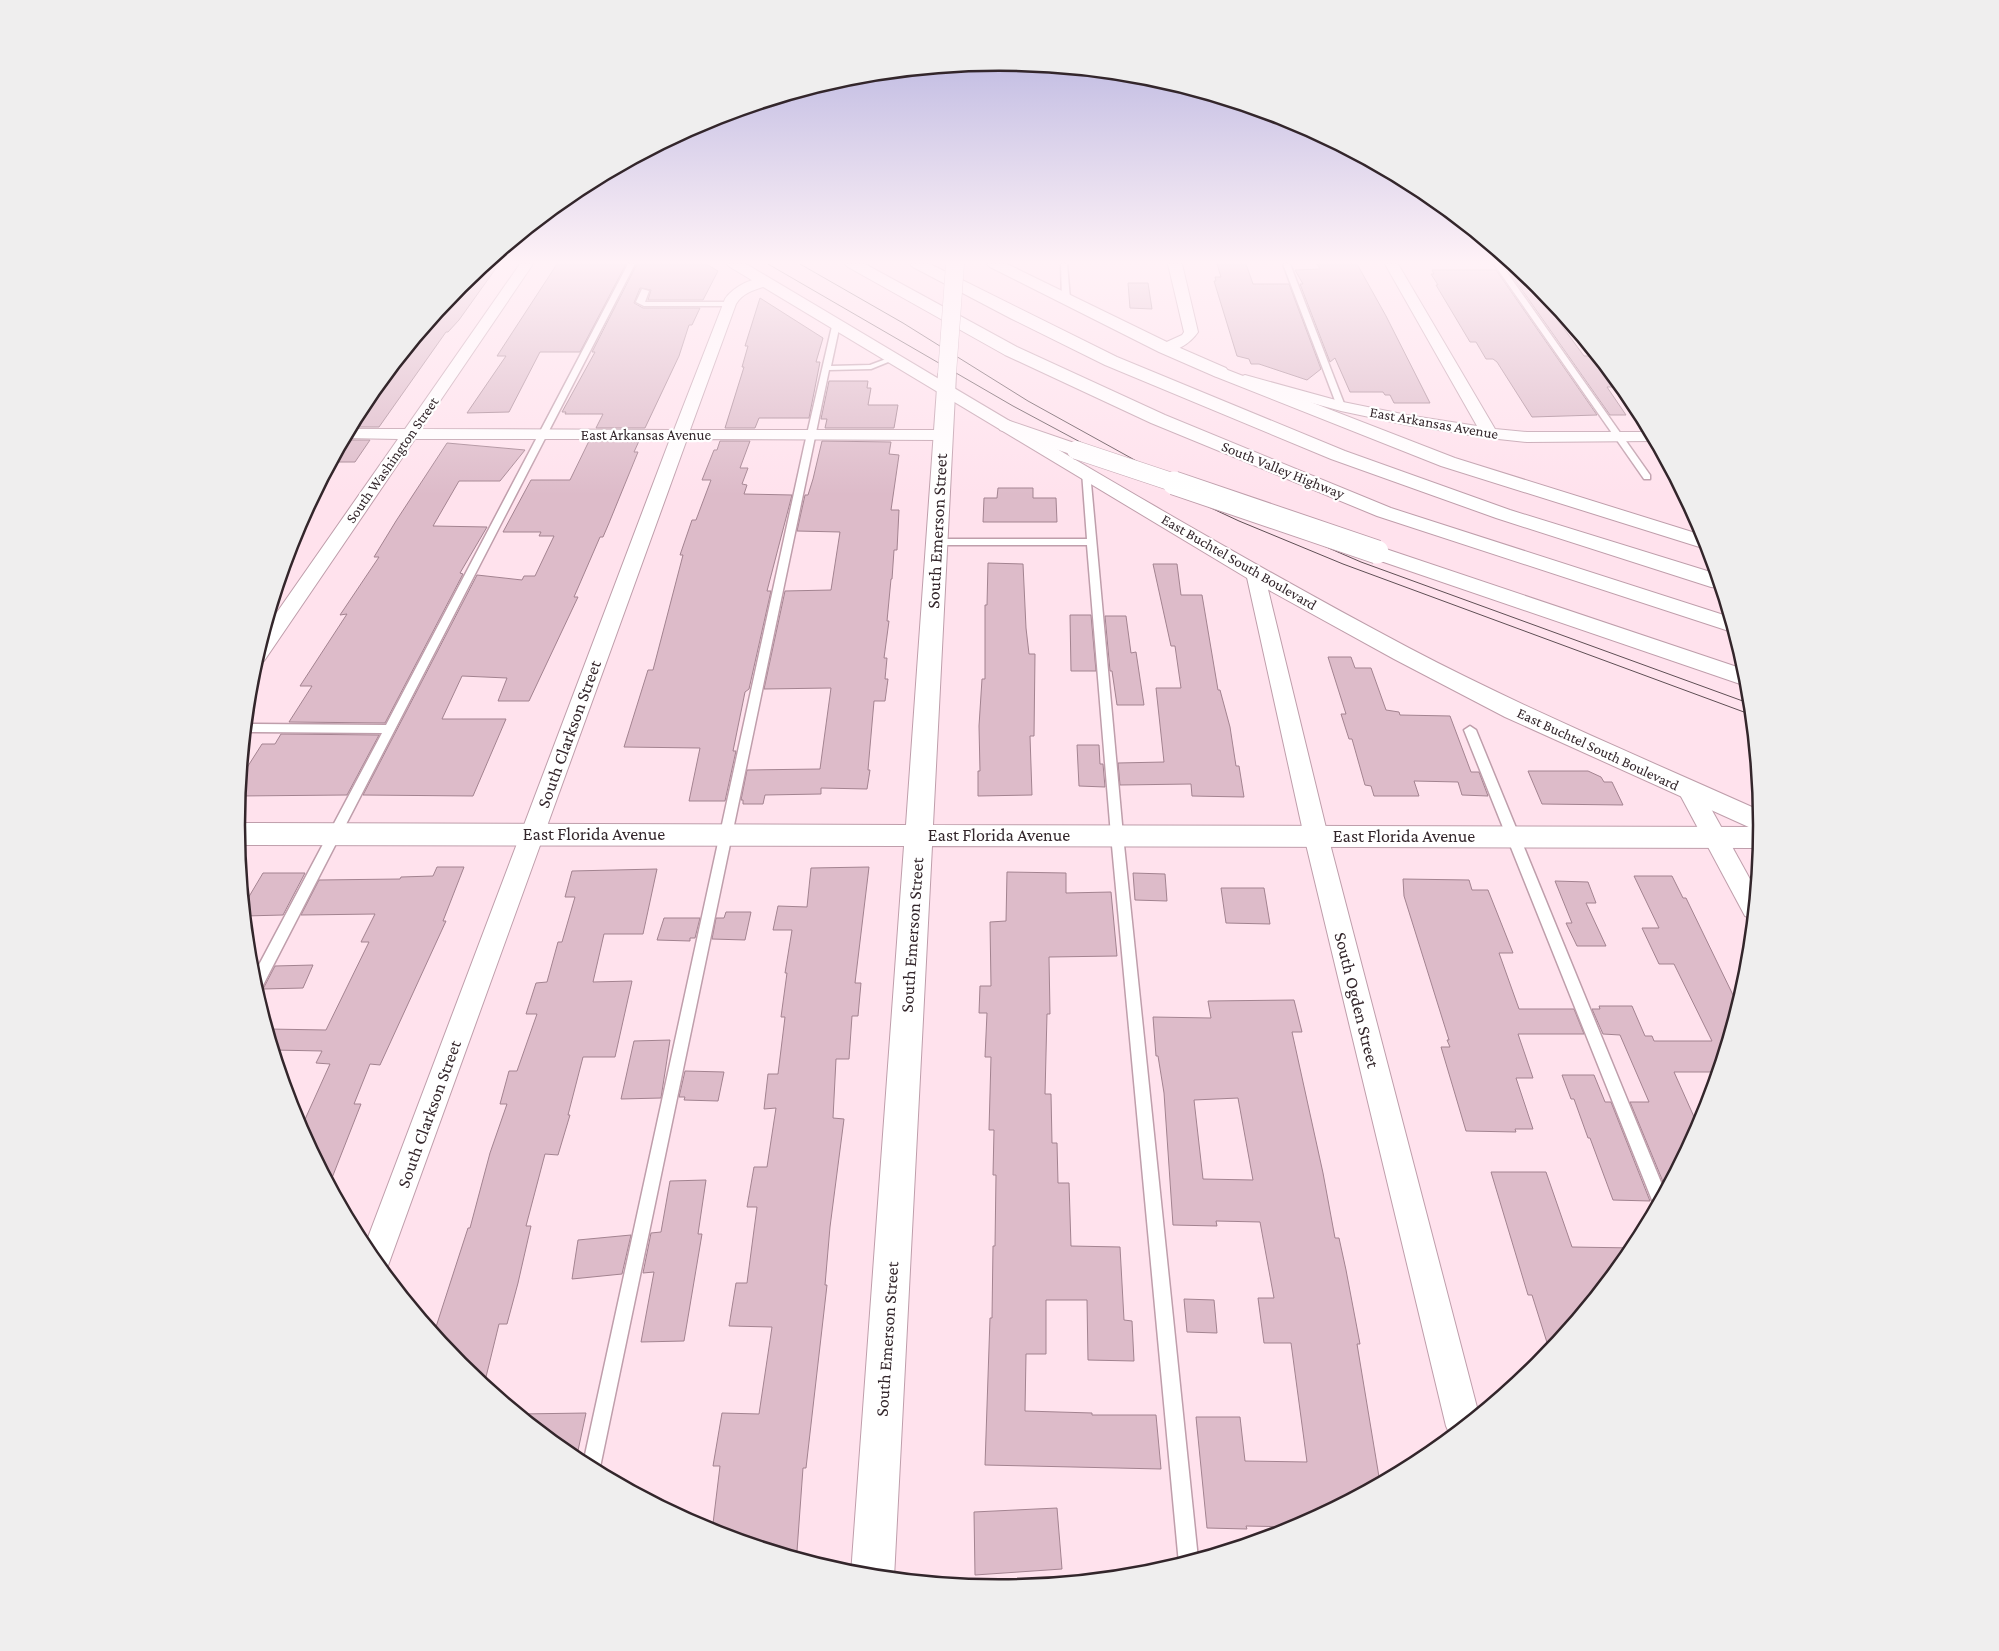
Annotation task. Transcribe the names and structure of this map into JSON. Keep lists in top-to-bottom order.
{
  "streets": {
    "main road": [
      "South Valley Highway",
      "South Emerson Street",
      "East Buchtel South Boulevard",
      "East Florida Avenue"
    ],
    "street": [
      "East Arkansas Avenue",
      "South Washington Street",
      "South Clarkson Street",
      "South Ogden Street"
    ]
  },
  "crossings": [
    ["East Arkansas Avenue", "South Washington Street"],
    ["East Arkansas Avenue", "South Emerson Street"],
    ["East Arkansas Avenue", "South Clarkson Street"],
    ["South Emerson Street", "East Buchtel South Boulevard"],
    ["South Emerson Street", "East Florida Avenue"],
    ["East Buchtel South Boulevard", "South Ogden Street"],
    ["South Clarkson Street", "East Florida Avenue"],
    ["East Florida Avenue", "South Ogden Street"]
  ]
}
